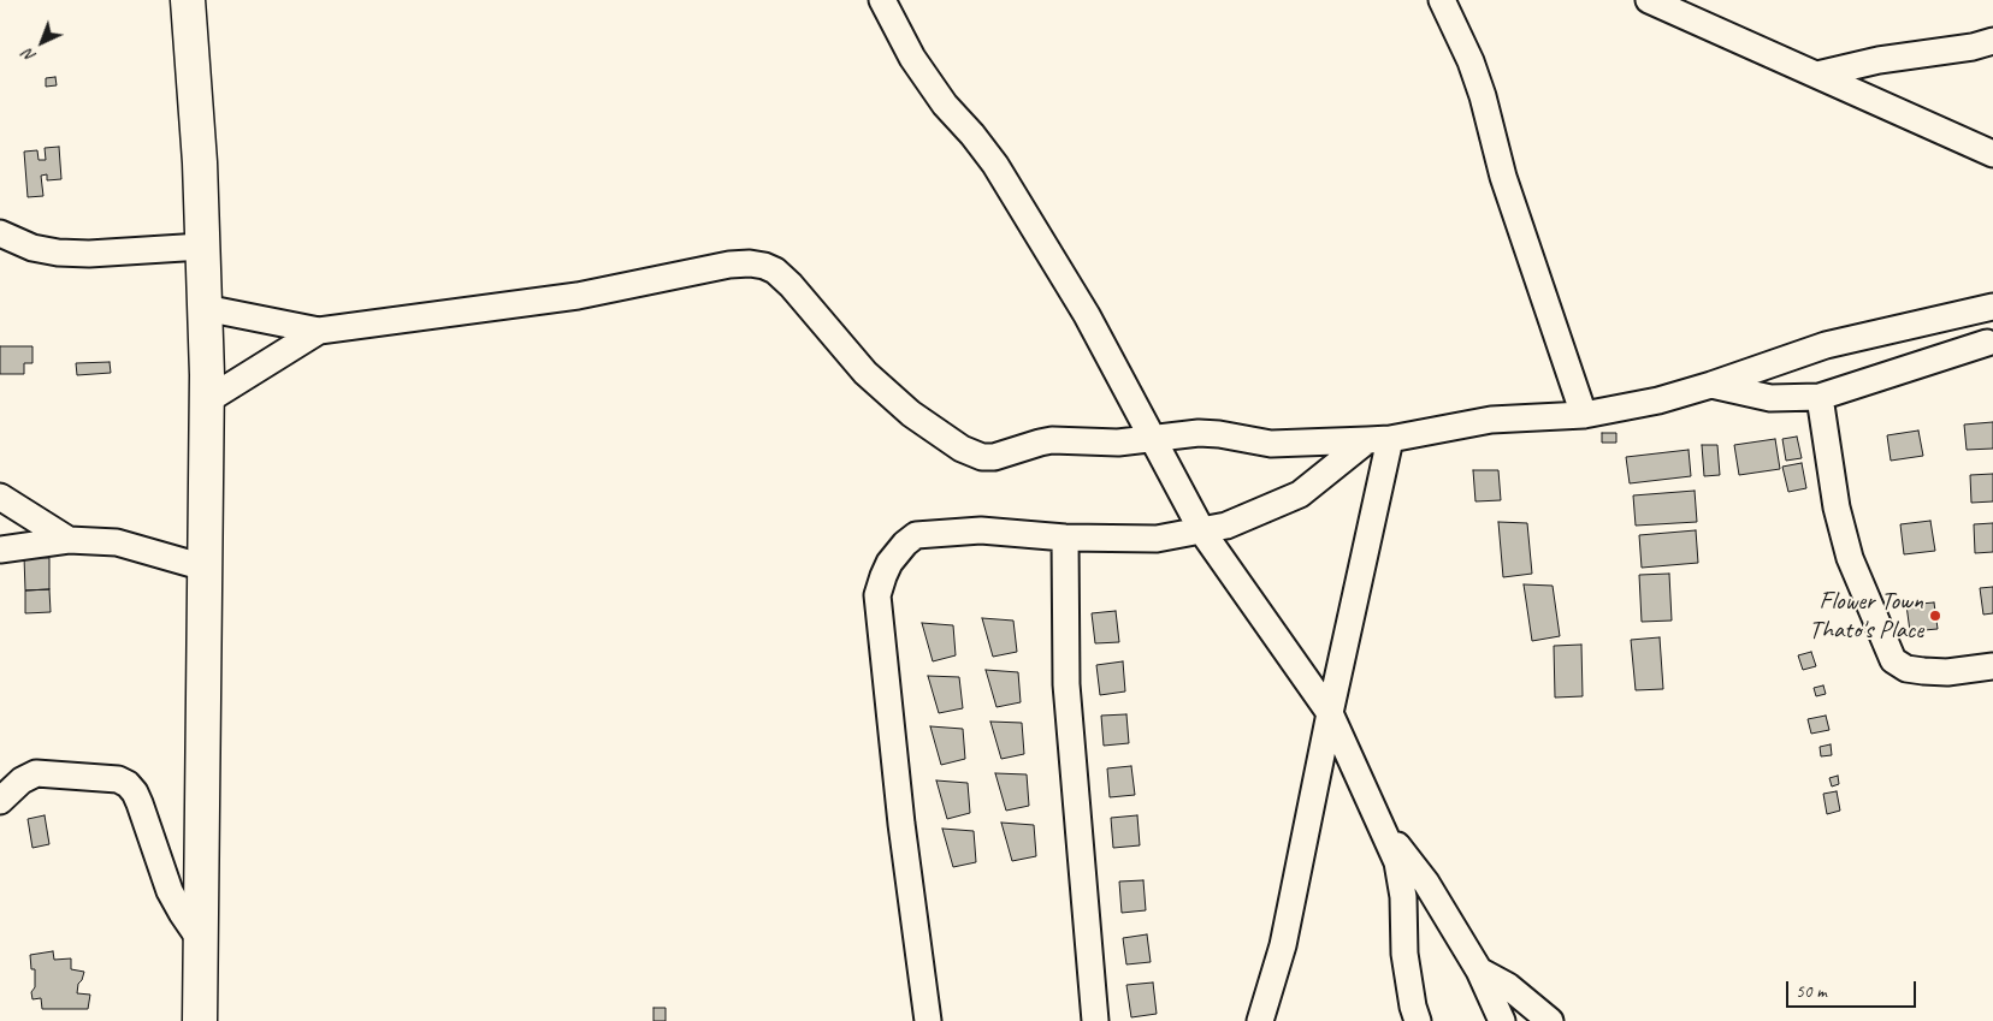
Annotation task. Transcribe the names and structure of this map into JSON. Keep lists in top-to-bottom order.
{
  "places": ["Flower Town Thato's Place"],
  "scale_bar": "50 m",
  "north": "bottom left"
}
